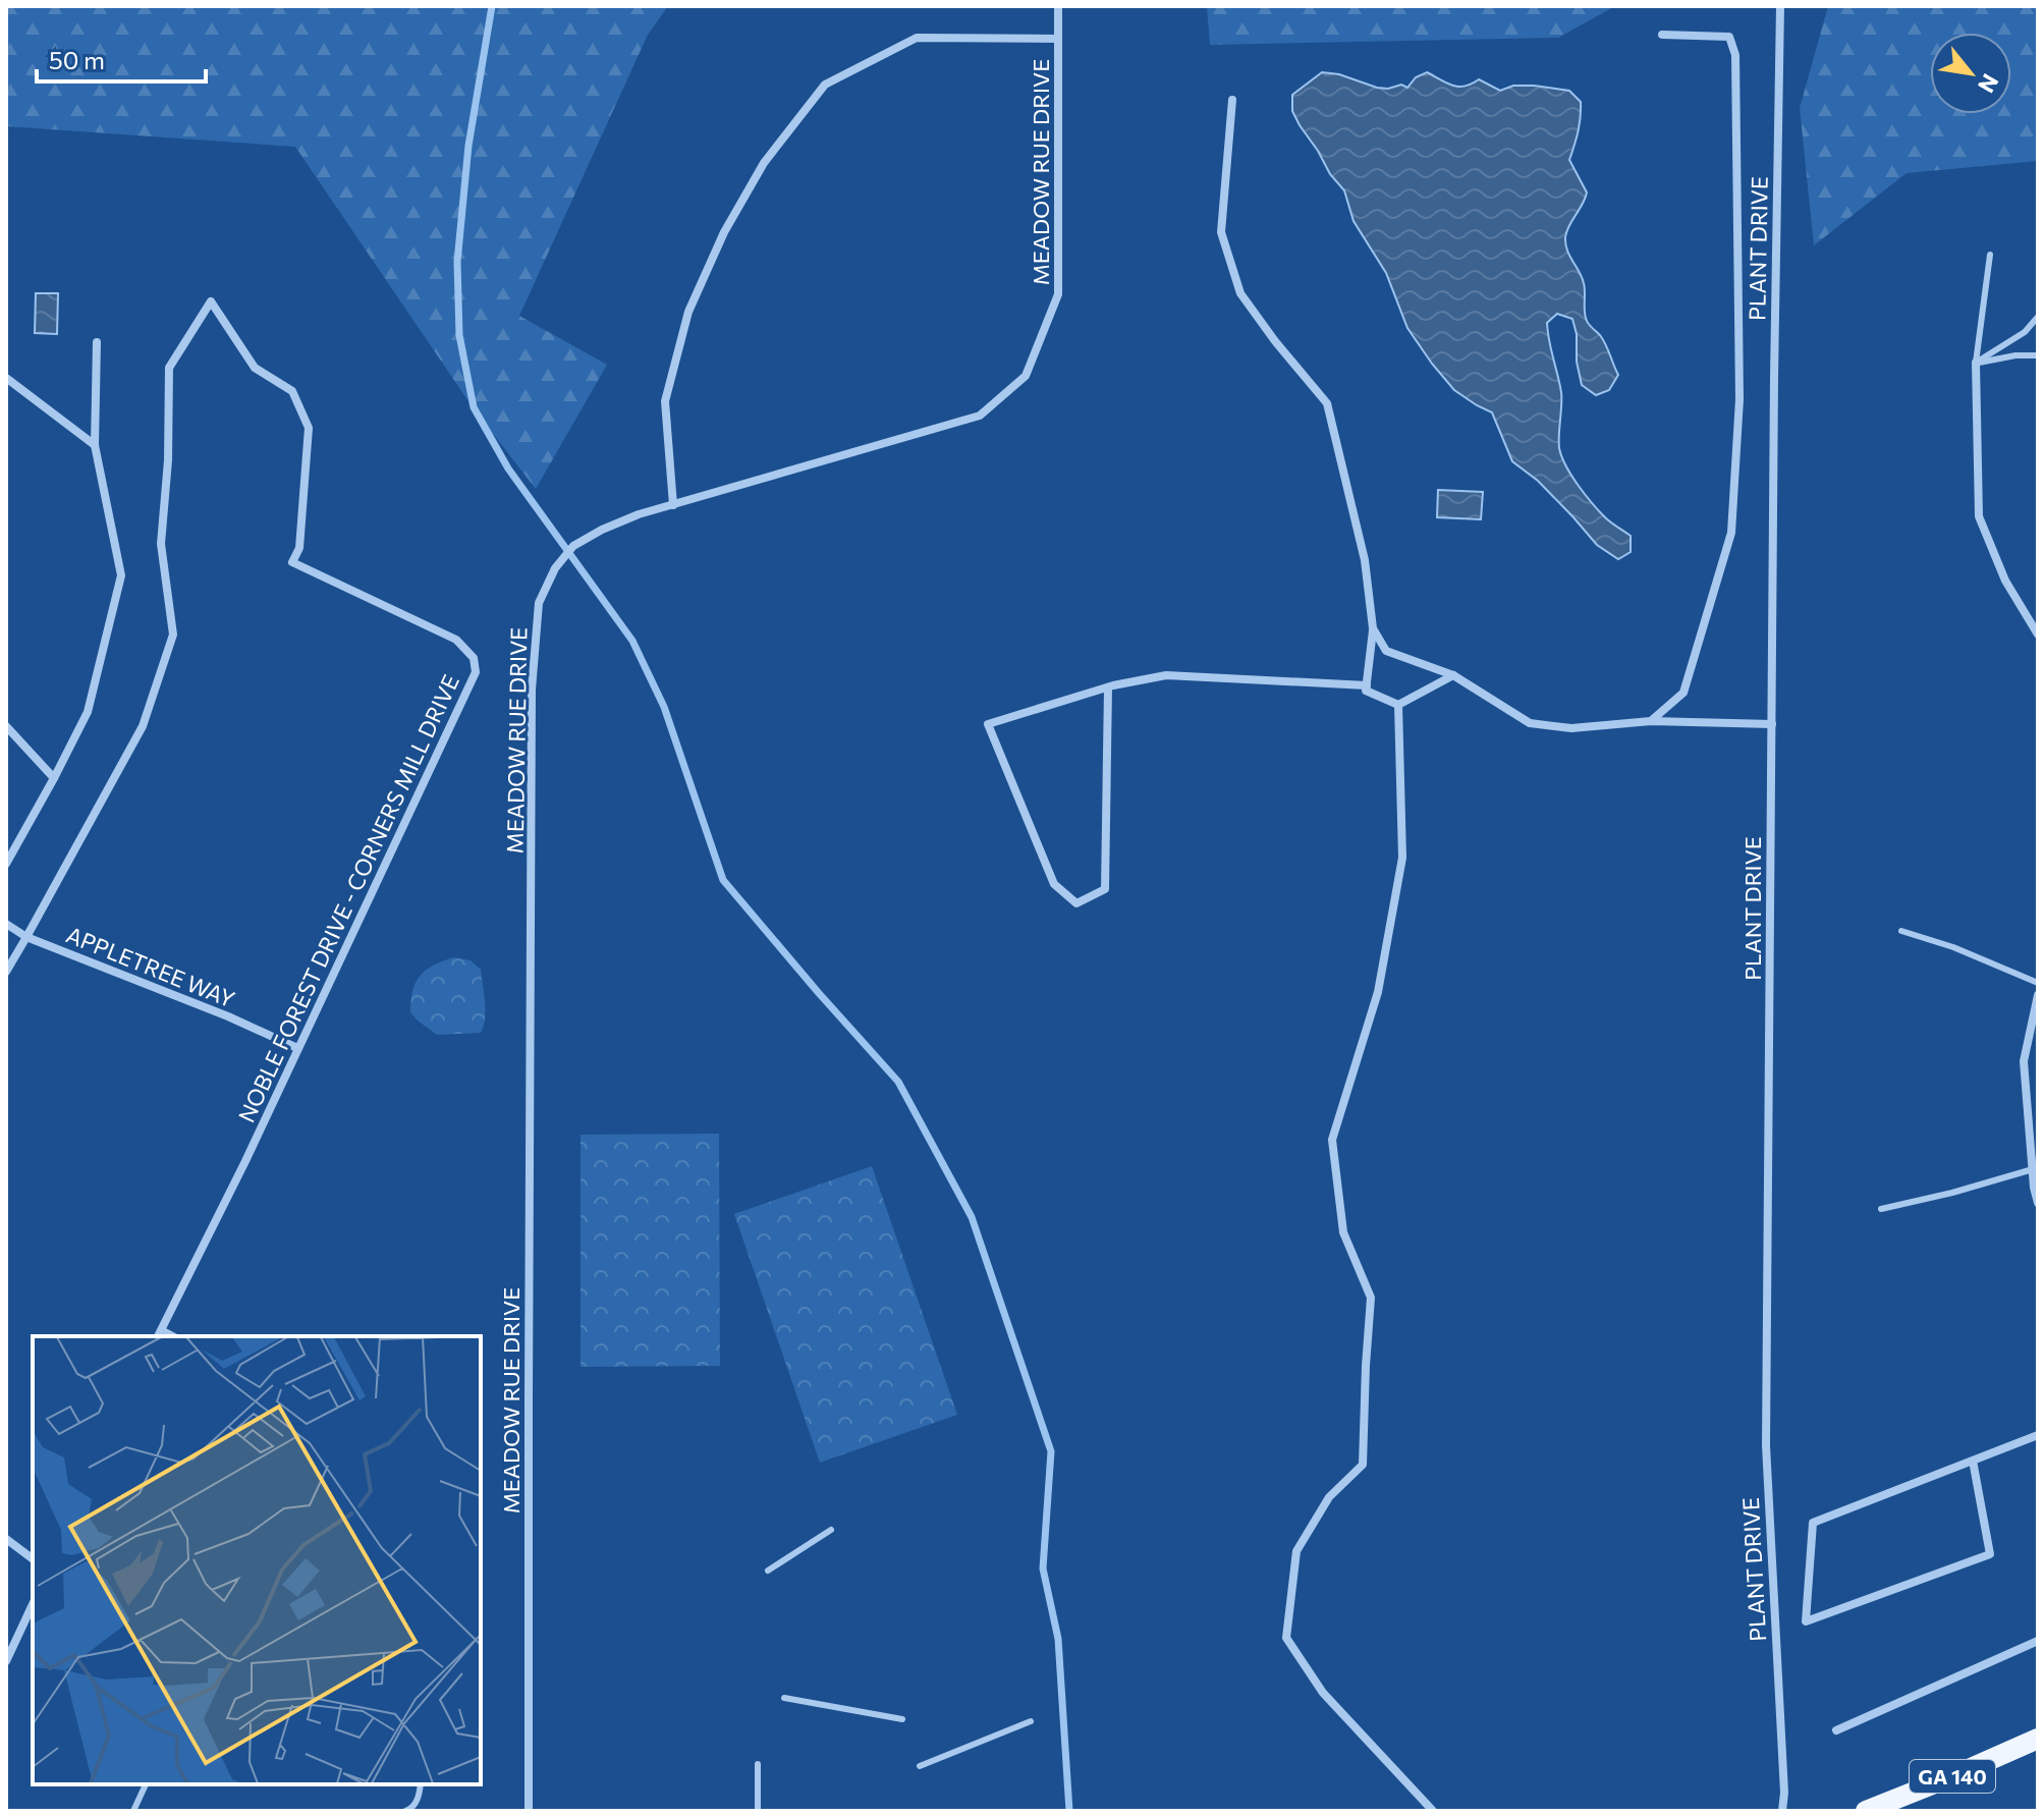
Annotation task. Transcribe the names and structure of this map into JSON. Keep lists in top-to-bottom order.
{
  "streets": {
    "main road": ["GA 140"],
    "street": [
      "MEADOW RUE DRIVE",
      "PLANT DRIVE",
      "NOBLE FOREST DRIVE - CORNERS MILL DRIVE",
      "APPLETREE WAY"
    ]
  },
  "crossings": [
    ["NOBLE FOREST DRIVE - CORNERS MILL DRIVE", "APPLETREE WAY"]
  ],
  "scale_bar": "50 m",
  "north": "bottom right"
}
